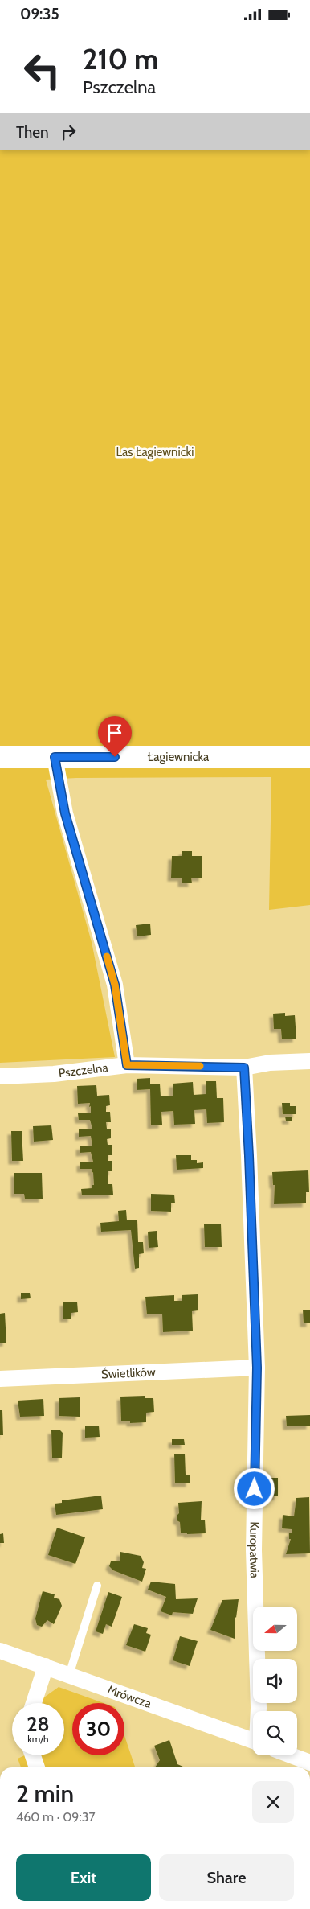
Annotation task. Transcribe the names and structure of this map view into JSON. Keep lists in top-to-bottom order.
{
  "streets": {
    "street": [
      "Łagiewnicka",
      "Pszczelna",
      "Świetlików",
      "Kuropatwia",
      "Mrówcza"
    ]
  },
  "crossings": [
    ["Pszczelna", "Kuropatwia"],
    ["Świetlików", "Kuropatwia"]
  ],
  "parks": ["Las Łagiewnicki"],
  "north": "left",
  "page": {
    "status": "09:35",
    "turn": ["210 m", "Pszczelna"],
    "then": "Then",
    "speed": "28 km/h",
    "limit": "30",
    "heading": ["2 min", "460 m · 09:37"],
    "buttons": ["Exit", "Share"]
  }
}
